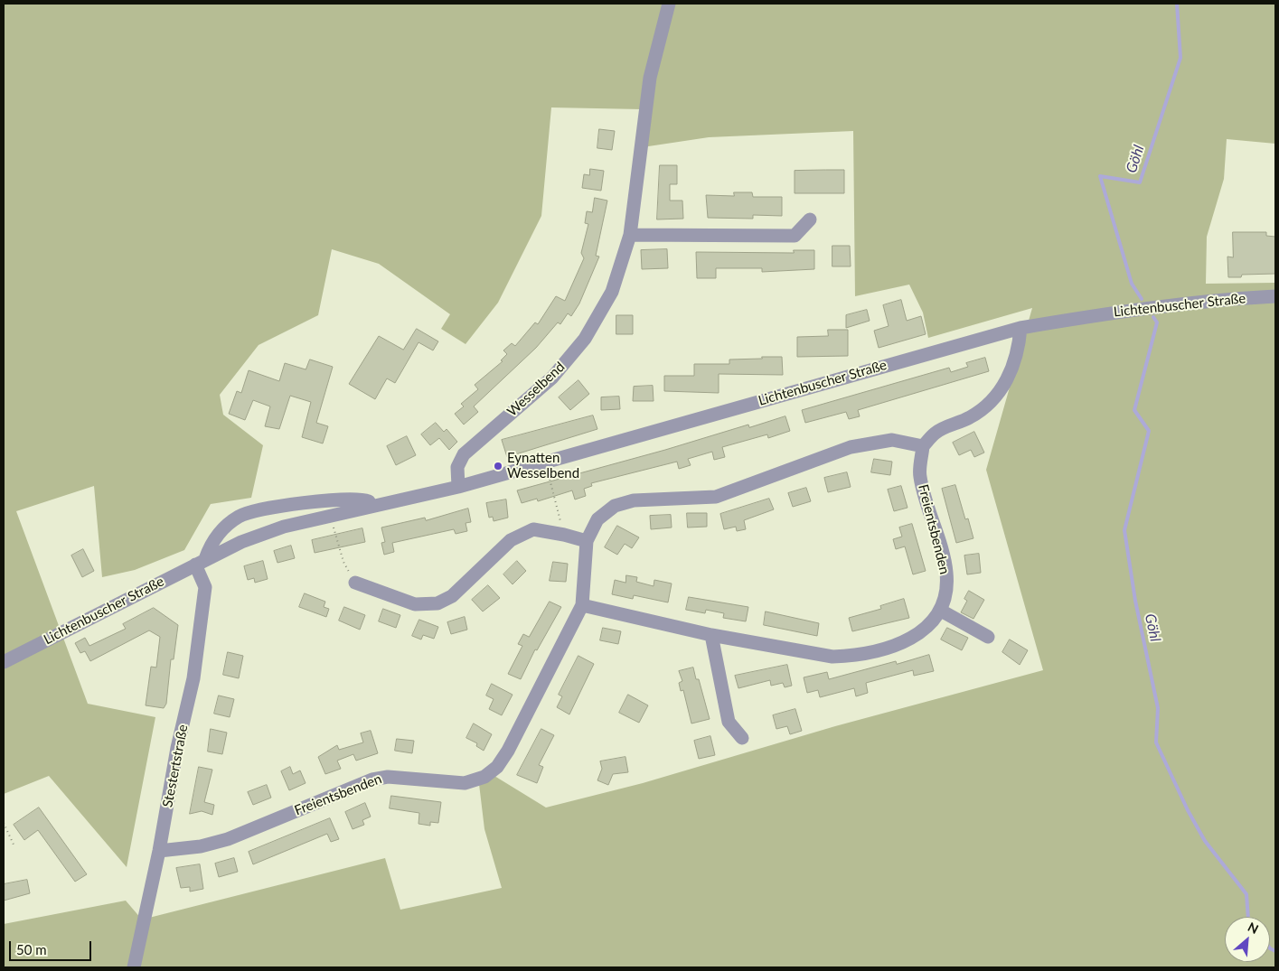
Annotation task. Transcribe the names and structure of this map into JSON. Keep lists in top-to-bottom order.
{
  "streets": {
    "street": [
      "Lichtenbuscher Straße",
      "Wesselbend",
      "Freientsbenden",
      "Stestertstraße"
    ]
  },
  "crossings": [
    ["Lichtenbuscher Straße", "Wesselbend"],
    ["Lichtenbuscher Straße", "Stestertstraße"],
    ["Freientsbenden", "Stestertstraße"]
  ],
  "water": ["Göhl"],
  "places": ["Eynatten Wesselbend"],
  "scale_bar": "50 m",
  "north": "top right"
}
